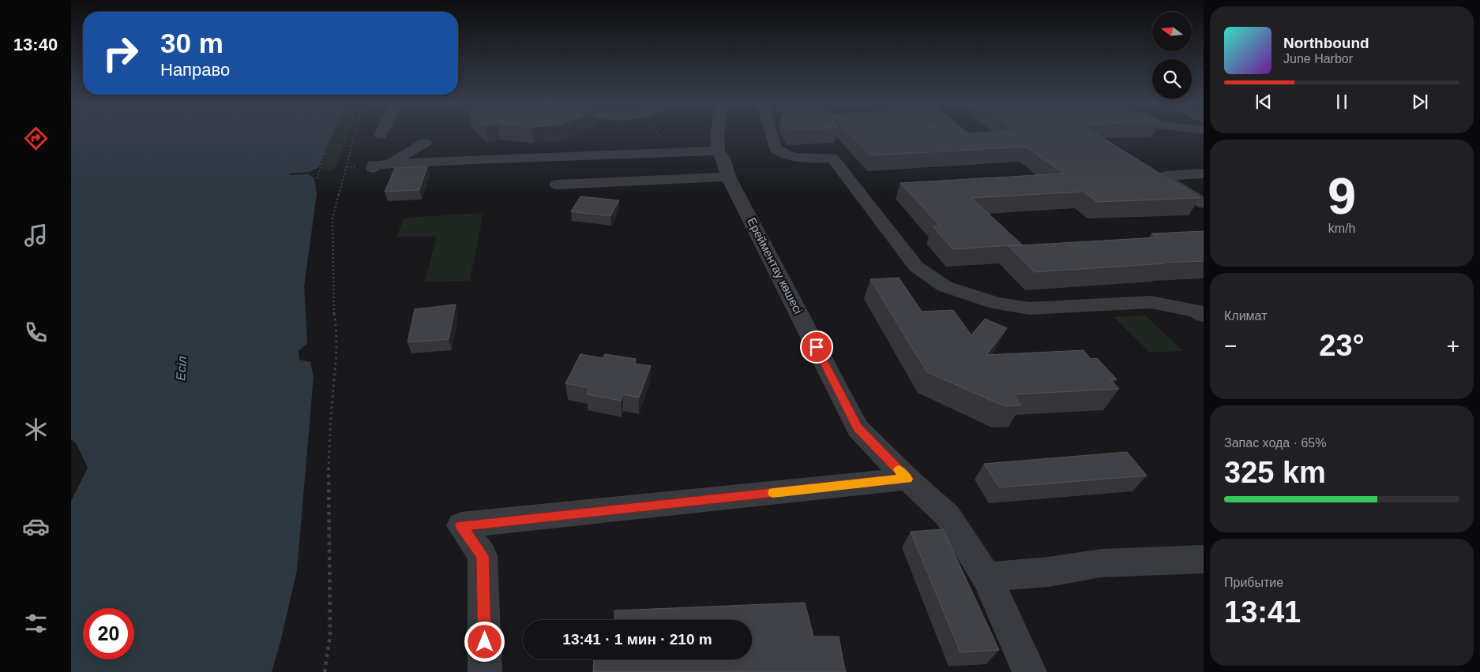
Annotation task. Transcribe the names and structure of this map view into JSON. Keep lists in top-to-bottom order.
{
  "streets": {
    "street": ["Ерейментау көшесі"]
  },
  "water": ["Есіл"],
  "north": "left",
  "page": {
    "tabs": "13:40",
    "turn": ["30 m", "Направо"],
    "song": ["Northbound", "June Harbor"],
    "tile": [
      ["9", "km/h"],
      "Климат",
      ["Запас хода · 65%", "325 km"],
      ["Прибытие", "13:41"]
    ],
    "heat": ["−", "23°", "+"],
    "limit": "20",
    "trip": "13:41 · 1 мин · 210 m"
  }
}
